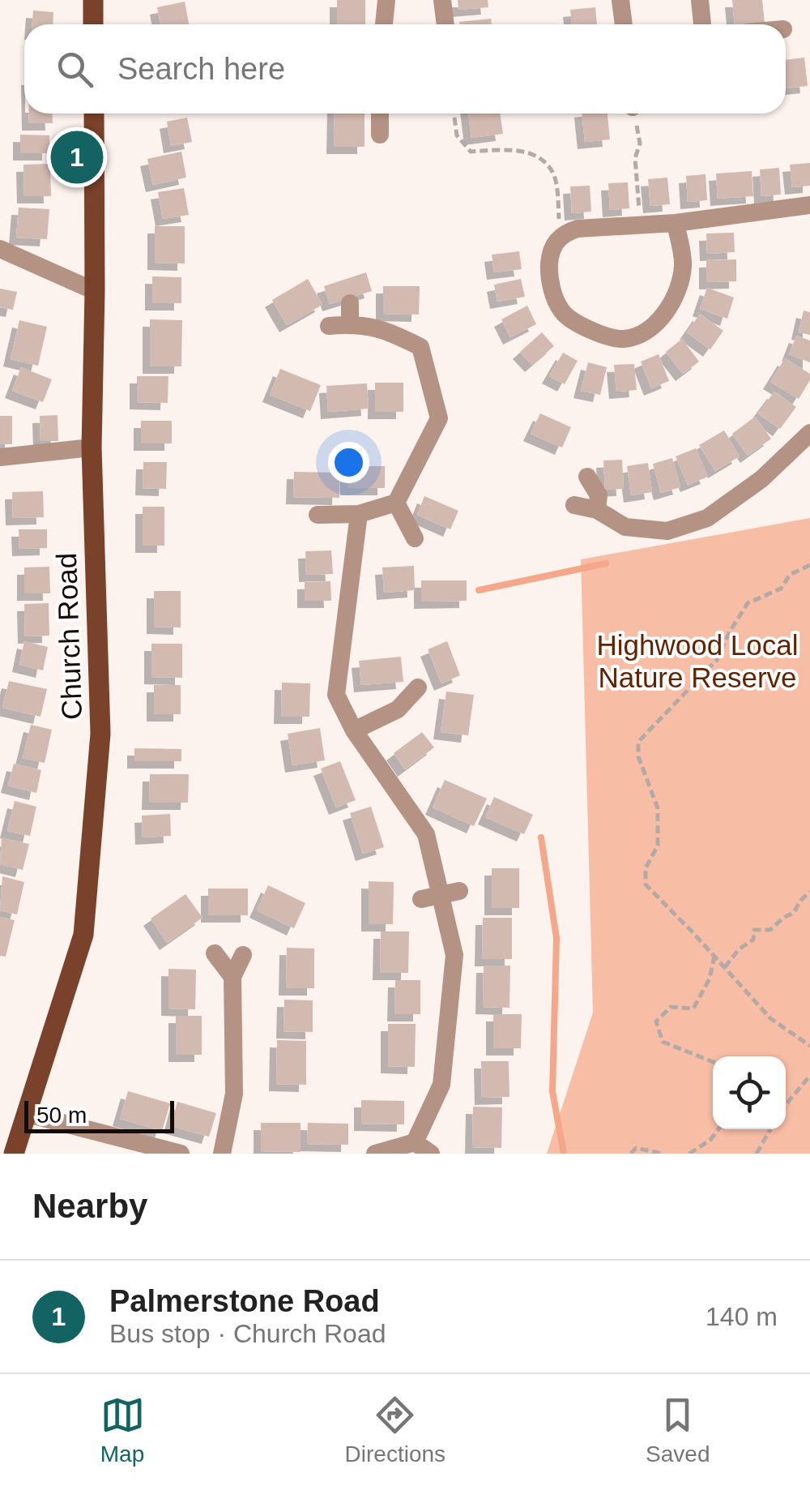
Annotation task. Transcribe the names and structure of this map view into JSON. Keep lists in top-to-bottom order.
{
  "streets": {
    "main road": ["Church Road"]
  },
  "parks": ["Highwood Local Nature Reserve"],
  "scale_bar": "50 m",
  "page": {
    "search": "Search here",
    "pins": "1",
    "scale": "50 m",
    "heading": "Nearby",
    "list": [
      {
        "mark": "1",
        "name": "Palmerstone Road",
        "note": "Bus stop · Church Road",
        "value": "140 m"
      }
    ],
    "nav": ["Map", "Directions", "Saved"]
  }
}
